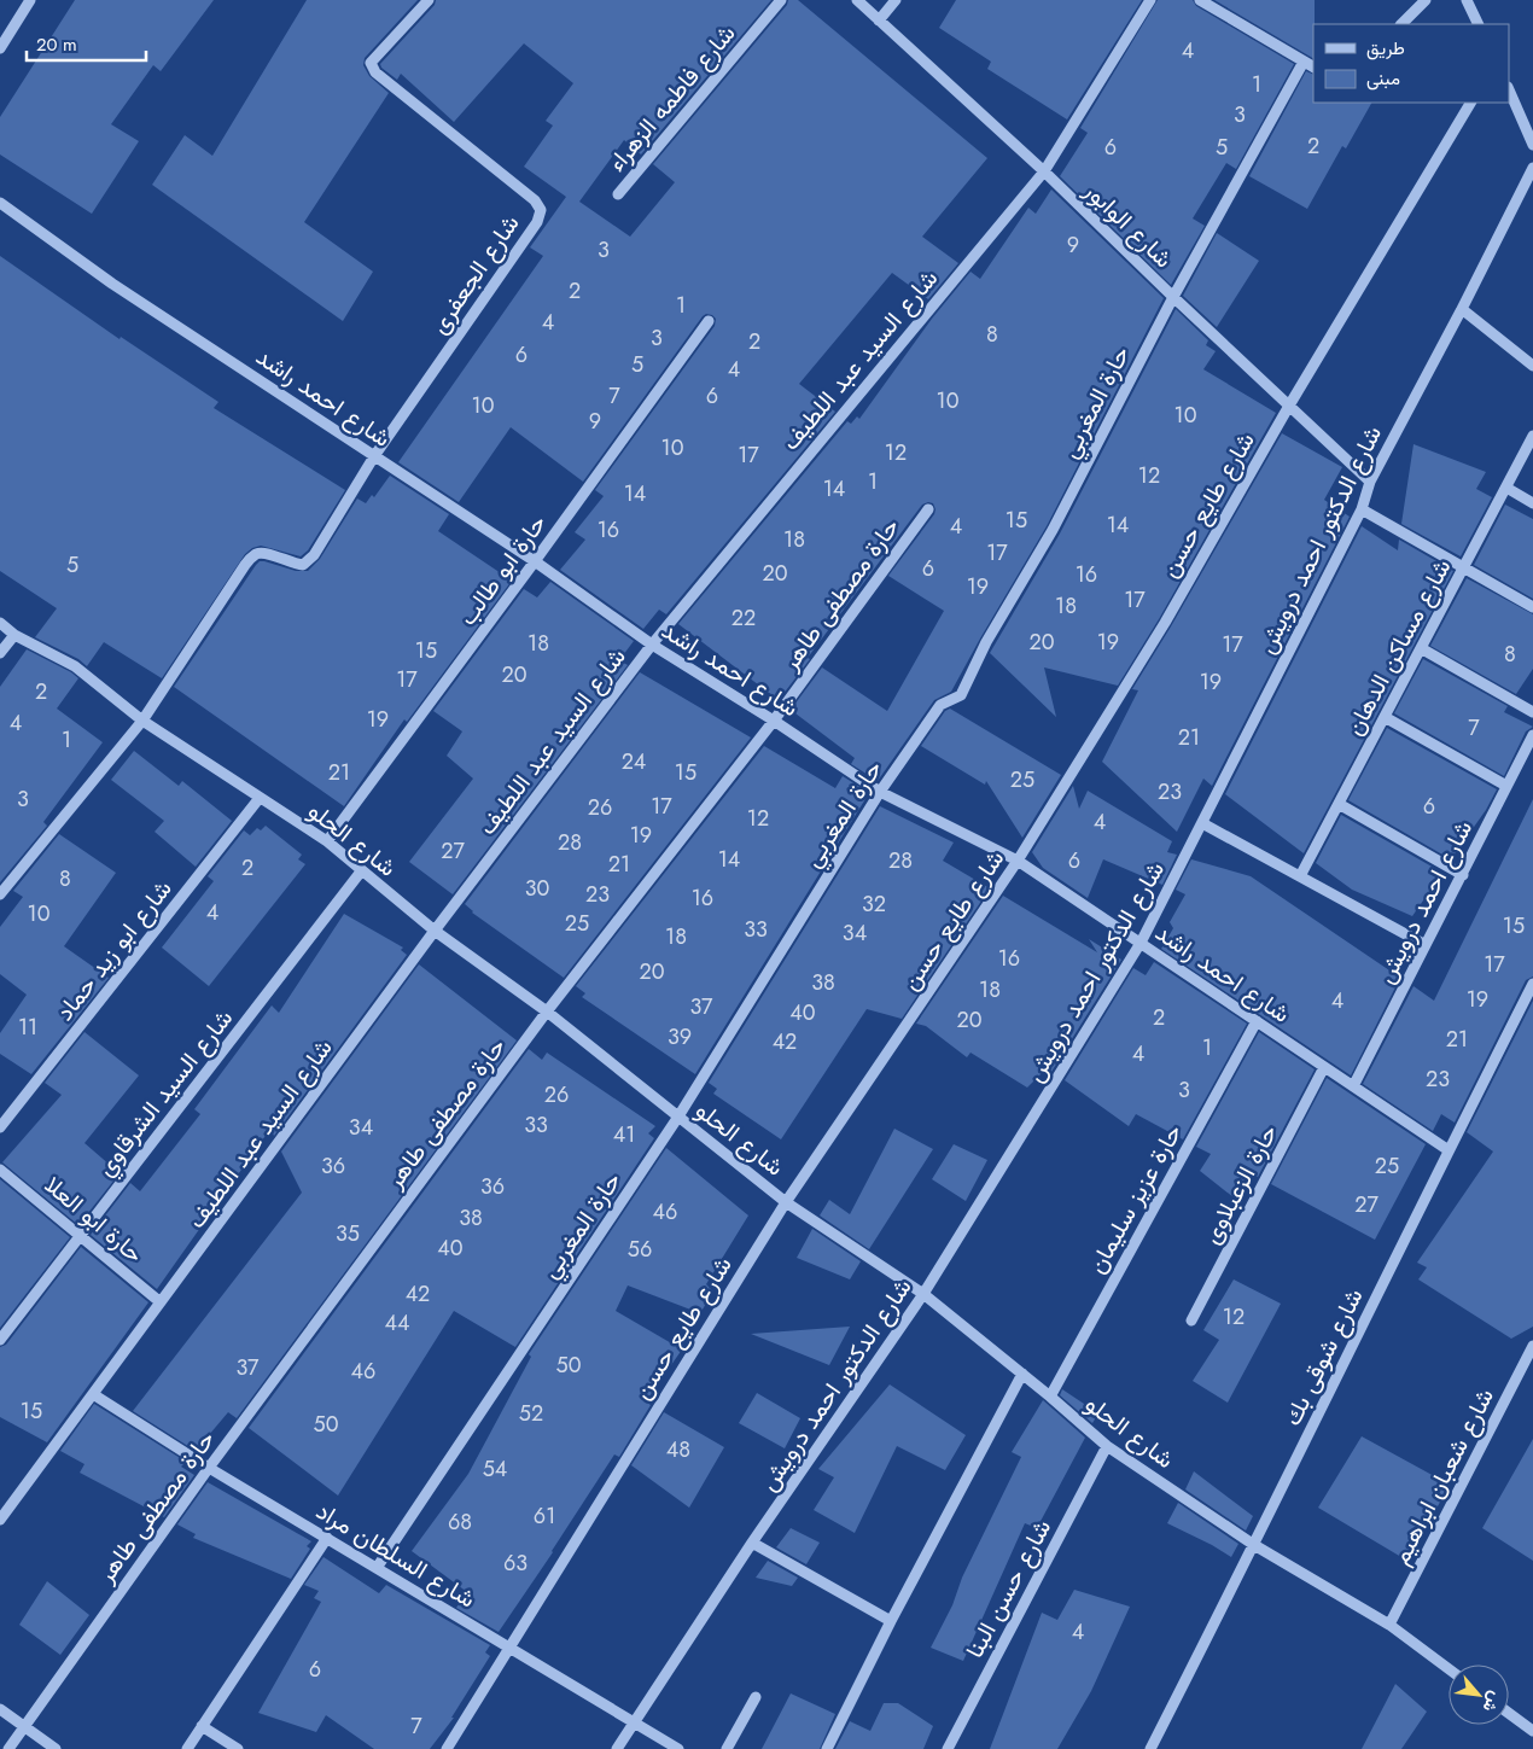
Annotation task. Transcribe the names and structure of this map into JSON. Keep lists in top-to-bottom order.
{
  "streets": {
    "street": [
      "شارع فاطمه الزهراء",
      "شارع الوابور",
      "شارع الجعفرى",
      "شارع السيد عبد اللطيف",
      "شارع احمد راشد",
      "حارة المغربي",
      "شارع طايع حسن",
      "شارع الدكتور احمد درويش",
      "حارة ابو طالب",
      "حارة مصطفى طاهر",
      "شارع مساكن الدهان",
      "شارع الحلو",
      "شارع احمد درويش",
      "شارع ابو زيد حماد",
      "شارع السيد الشرقاوي",
      "حارة الزعبلاوى",
      "حارة عزيز سليمان",
      "حارة ابو العلا",
      "شارع شوقى بك",
      "شارع شعبان ابراهيم",
      "شارع السلطان مراد",
      "شارع حسن البنا"
    ]
  },
  "crossings": [
    ["شارع الوابور", "شارع السيد عبد اللطيف"],
    ["شارع الوابور", "حارة المغربي"],
    ["شارع الوابور", "شارع طايع حسن"],
    ["شارع الوابور", "شارع الدكتور احمد درويش"],
    ["شارع الجعفرى", "شارع احمد راشد"],
    ["شارع السيد عبد اللطيف", "شارع احمد راشد"],
    ["شارع السيد عبد اللطيف", "شارع الحلو"],
    ["شارع السيد عبد اللطيف", "حارة ابو العلا"],
    ["شارع السيد عبد اللطيف", "شارع السلطان مراد"],
    ["شارع احمد راشد", "حارة المغربي"],
    ["شارع احمد راشد", "شارع طايع حسن"],
    ["شارع احمد راشد", "شارع الدكتور احمد درويش"],
    ["شارع احمد راشد", "حارة ابو طالب"],
    ["شارع احمد راشد", "حارة مصطفى طاهر"],
    ["شارع احمد راشد", "شارع احمد درويش"],
    ["شارع احمد راشد", "حارة الزعبلاوى"],
    ["شارع احمد راشد", "حارة عزيز سليمان"],
    ["شارع احمد راشد", "شارع شوقى بك"],
    ["حارة المغربي", "شارع الحلو"],
    ["حارة المغربي", "شارع السلطان مراد"],
    ["شارع طايع حسن", "شارع الحلو"],
    ["شارع طايع حسن", "شارع السلطان مراد"],
    ["شارع الدكتور احمد درويش", "شارع الحلو"],
    ["شارع الدكتور احمد درويش", "شارع السلطان مراد"],
    ["حارة ابو طالب", "شارع الحلو"],
    ["حارة مصطفى طاهر", "شارع الحلو"],
    ["حارة مصطفى طاهر", "شارع السلطان مراد"],
    ["شارع الحلو", "شارع ابو زيد حماد"],
    ["شارع الحلو", "شارع السيد الشرقاوي"],
    ["شارع الحلو", "حارة عزيز سليمان"],
    ["شارع الحلو", "شارع شوقى بك"],
    ["شارع الحلو", "شارع شعبان ابراهيم"],
    ["شارع الحلو", "شارع حسن البنا"],
    ["شارع السيد الشرقاوي", "حارة ابو العلا"]
  ],
  "house_numbers": [
    "4",
    "1",
    "3",
    "2",
    "6",
    "5",
    "9",
    "3",
    "2",
    "1",
    "4",
    "8",
    "3",
    "2",
    "6",
    "5",
    "4",
    "7",
    "6",
    "10",
    "10",
    "10",
    "9",
    "10",
    "12",
    "17",
    "12",
    "1",
    "14",
    "14",
    "15",
    "14",
    "4",
    "16",
    "18",
    "17",
    "5",
    "6",
    "20",
    "16",
    "19",
    "17",
    "18",
    "22",
    "20",
    "19",
    "18",
    "17",
    "15",
    "8",
    "20",
    "17",
    "19",
    "2",
    "19",
    "4",
    "7",
    "21",
    "1",
    "24",
    "21",
    "15",
    "25",
    "23",
    "3",
    "17",
    "6",
    "26",
    "12",
    "4",
    "19",
    "28",
    "27",
    "14",
    "28",
    "6",
    "21",
    "2",
    "8",
    "30",
    "23",
    "16",
    "32",
    "4",
    "10",
    "25",
    "15",
    "33",
    "34",
    "18",
    "16",
    "17",
    "20",
    "38",
    "18",
    "19",
    "4",
    "37",
    "40",
    "2",
    "20",
    "11",
    "39",
    "21",
    "42",
    "1",
    "4",
    "23",
    "3",
    "26",
    "33",
    "34",
    "41",
    "36",
    "25",
    "36",
    "27",
    "46",
    "38",
    "35",
    "40",
    "56",
    "42",
    "12",
    "44",
    "50",
    "37",
    "46",
    "15",
    "52",
    "50",
    "48",
    "54",
    "61",
    "68",
    "63",
    "4",
    "6",
    "7"
  ],
  "legend": ["طريق", "مبنى"],
  "scale_bar": "20 m",
  "north": "bottom right"
}
